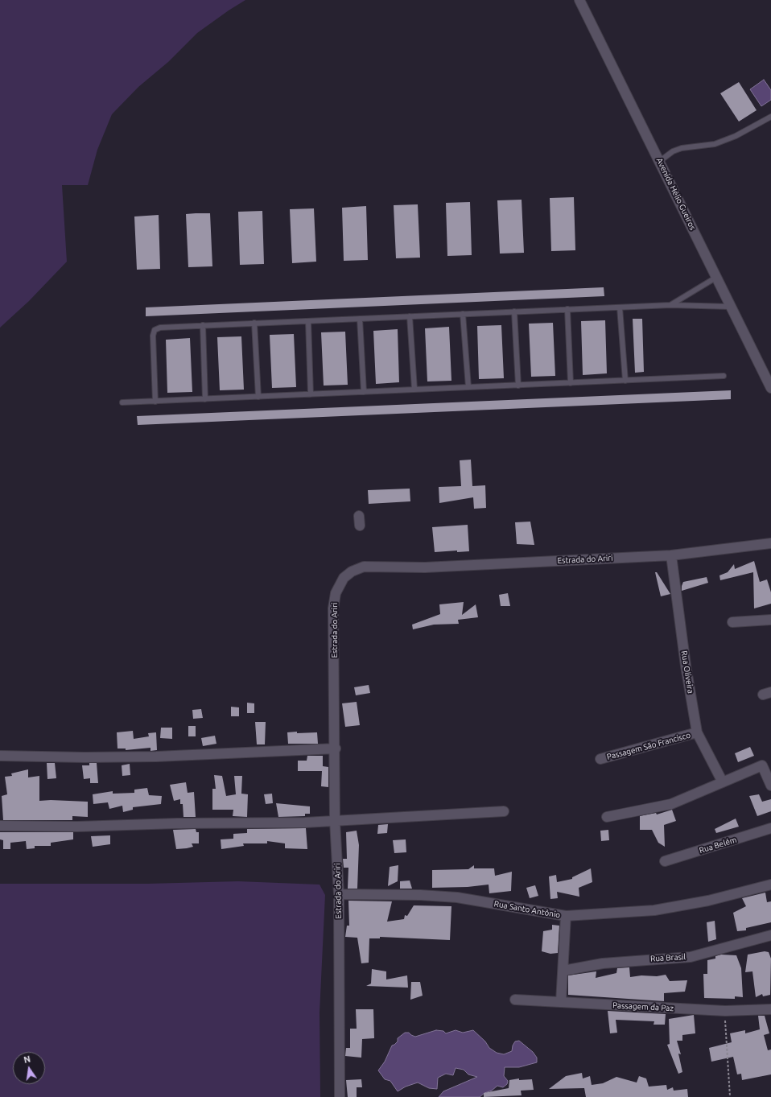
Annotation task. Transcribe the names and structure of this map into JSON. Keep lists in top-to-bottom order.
{
  "streets": {
    "street": [
      "Avenida Hélio Gueiros",
      "Estrada do Ariri",
      "Rua Oliveira",
      "Passagem São Francisco",
      "Rua Belém",
      "Rua Santo Antônio",
      "Rua Brasil",
      "Passagem da Paz"
    ]
  },
  "crossings": [
    ["Estrada do Ariri", "Rua Oliveira"],
    ["Estrada do Ariri", "Rua Santo Antônio"],
    ["Rua Oliveira", "Passagem São Francisco"]
  ],
  "north": "top"
}
